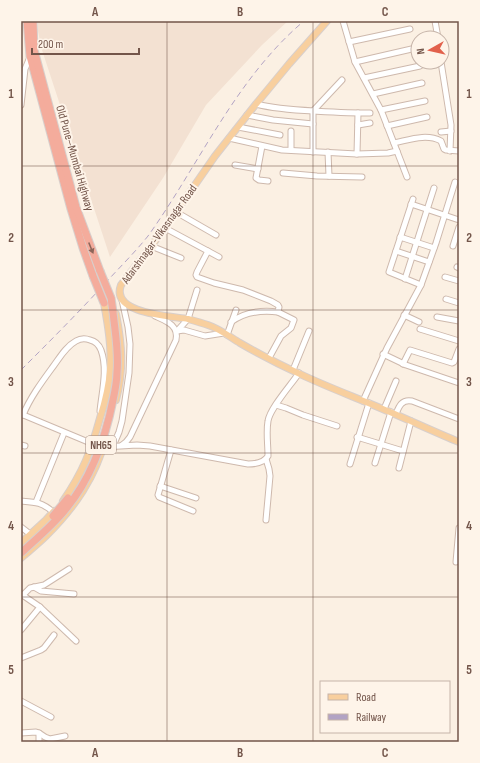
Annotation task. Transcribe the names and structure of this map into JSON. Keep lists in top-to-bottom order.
{
  "streets": {
    "highway": ["Old Pune–Mumbai Highway", "NH65"],
    "main road": ["Adarshnagar-Vikasnagar Road"]
  },
  "crossings": [
    ["Old Pune–Mumbai Highway", "NH65"]
  ],
  "legend": ["Road", "Railway"],
  "scale_bar": "200 m",
  "north": "left",
  "grid": {
    "columns": ["A", "B", "C"],
    "rows": [
      "1",
      "2",
      "3",
      "4",
      "5"
    ]
  }
}
